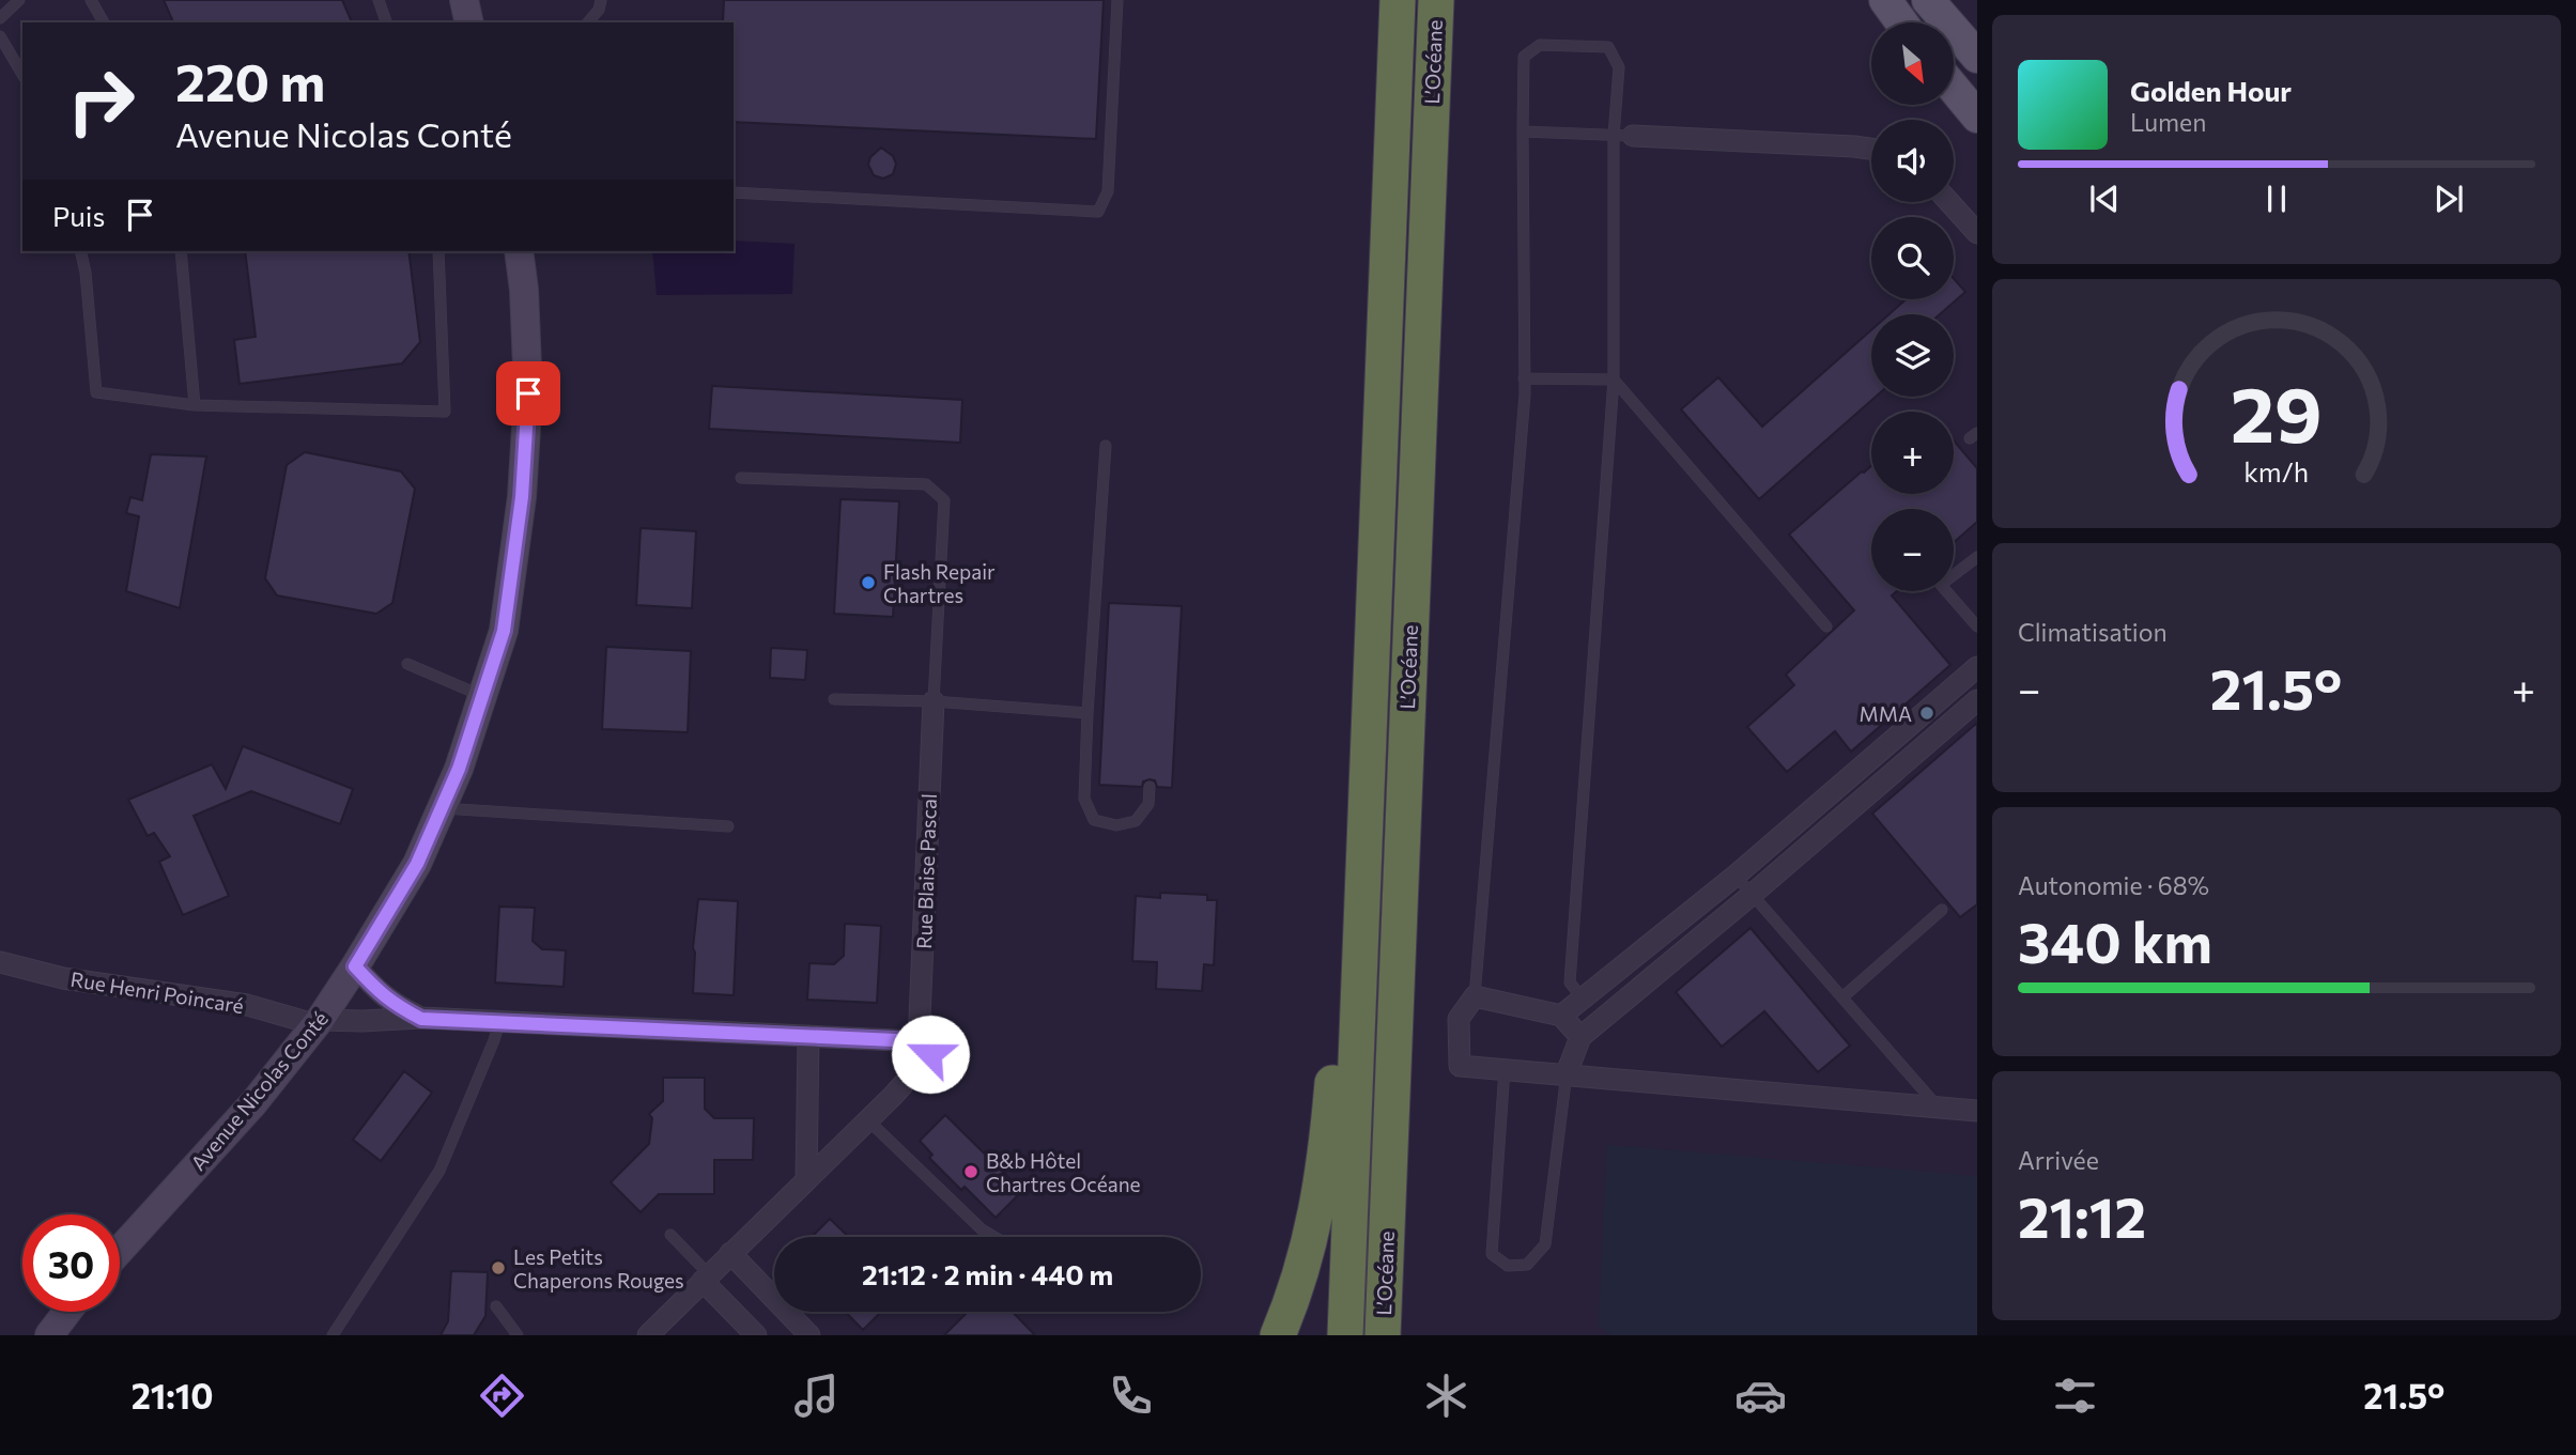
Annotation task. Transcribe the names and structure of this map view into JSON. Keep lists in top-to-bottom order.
{
  "streets": {
    "highway": ["L’Océane"],
    "street": ["Rue Blaise Pascal", "Rue Henri Poincaré", "Avenue Nicolas Conté"]
  },
  "crossings": [
    ["Rue Blaise Pascal", "Rue Henri Poincaré"],
    ["Rue Henri Poincaré", "Avenue Nicolas Conté"]
  ],
  "places": [
    "Flash Repair Chartres",
    "MMA",
    "B&b Hôtel Chartres Océane",
    "Les Petits Chaperons Rouges"
  ],
  "north": "bottom right",
  "page": {
    "map_buttons": ["+", "−"],
    "turn": ["220 m", "Avenue Nicolas Conté"],
    "song": ["Golden Hour", "Lumen"],
    "then": "Puis",
    "tile": [
      "Climatisation",
      ["Autonomie · 68%", "340 km"],
      ["Arrivée", "21:12"]
    ],
    "heat": ["−", "21.5°", "+"],
    "limit": "30",
    "trip": "21:12 · 2 min · 440 m",
    "tabs": ["21:10", "21.5°"],
    "gauge": ["29", "km/h"]
  }
}
